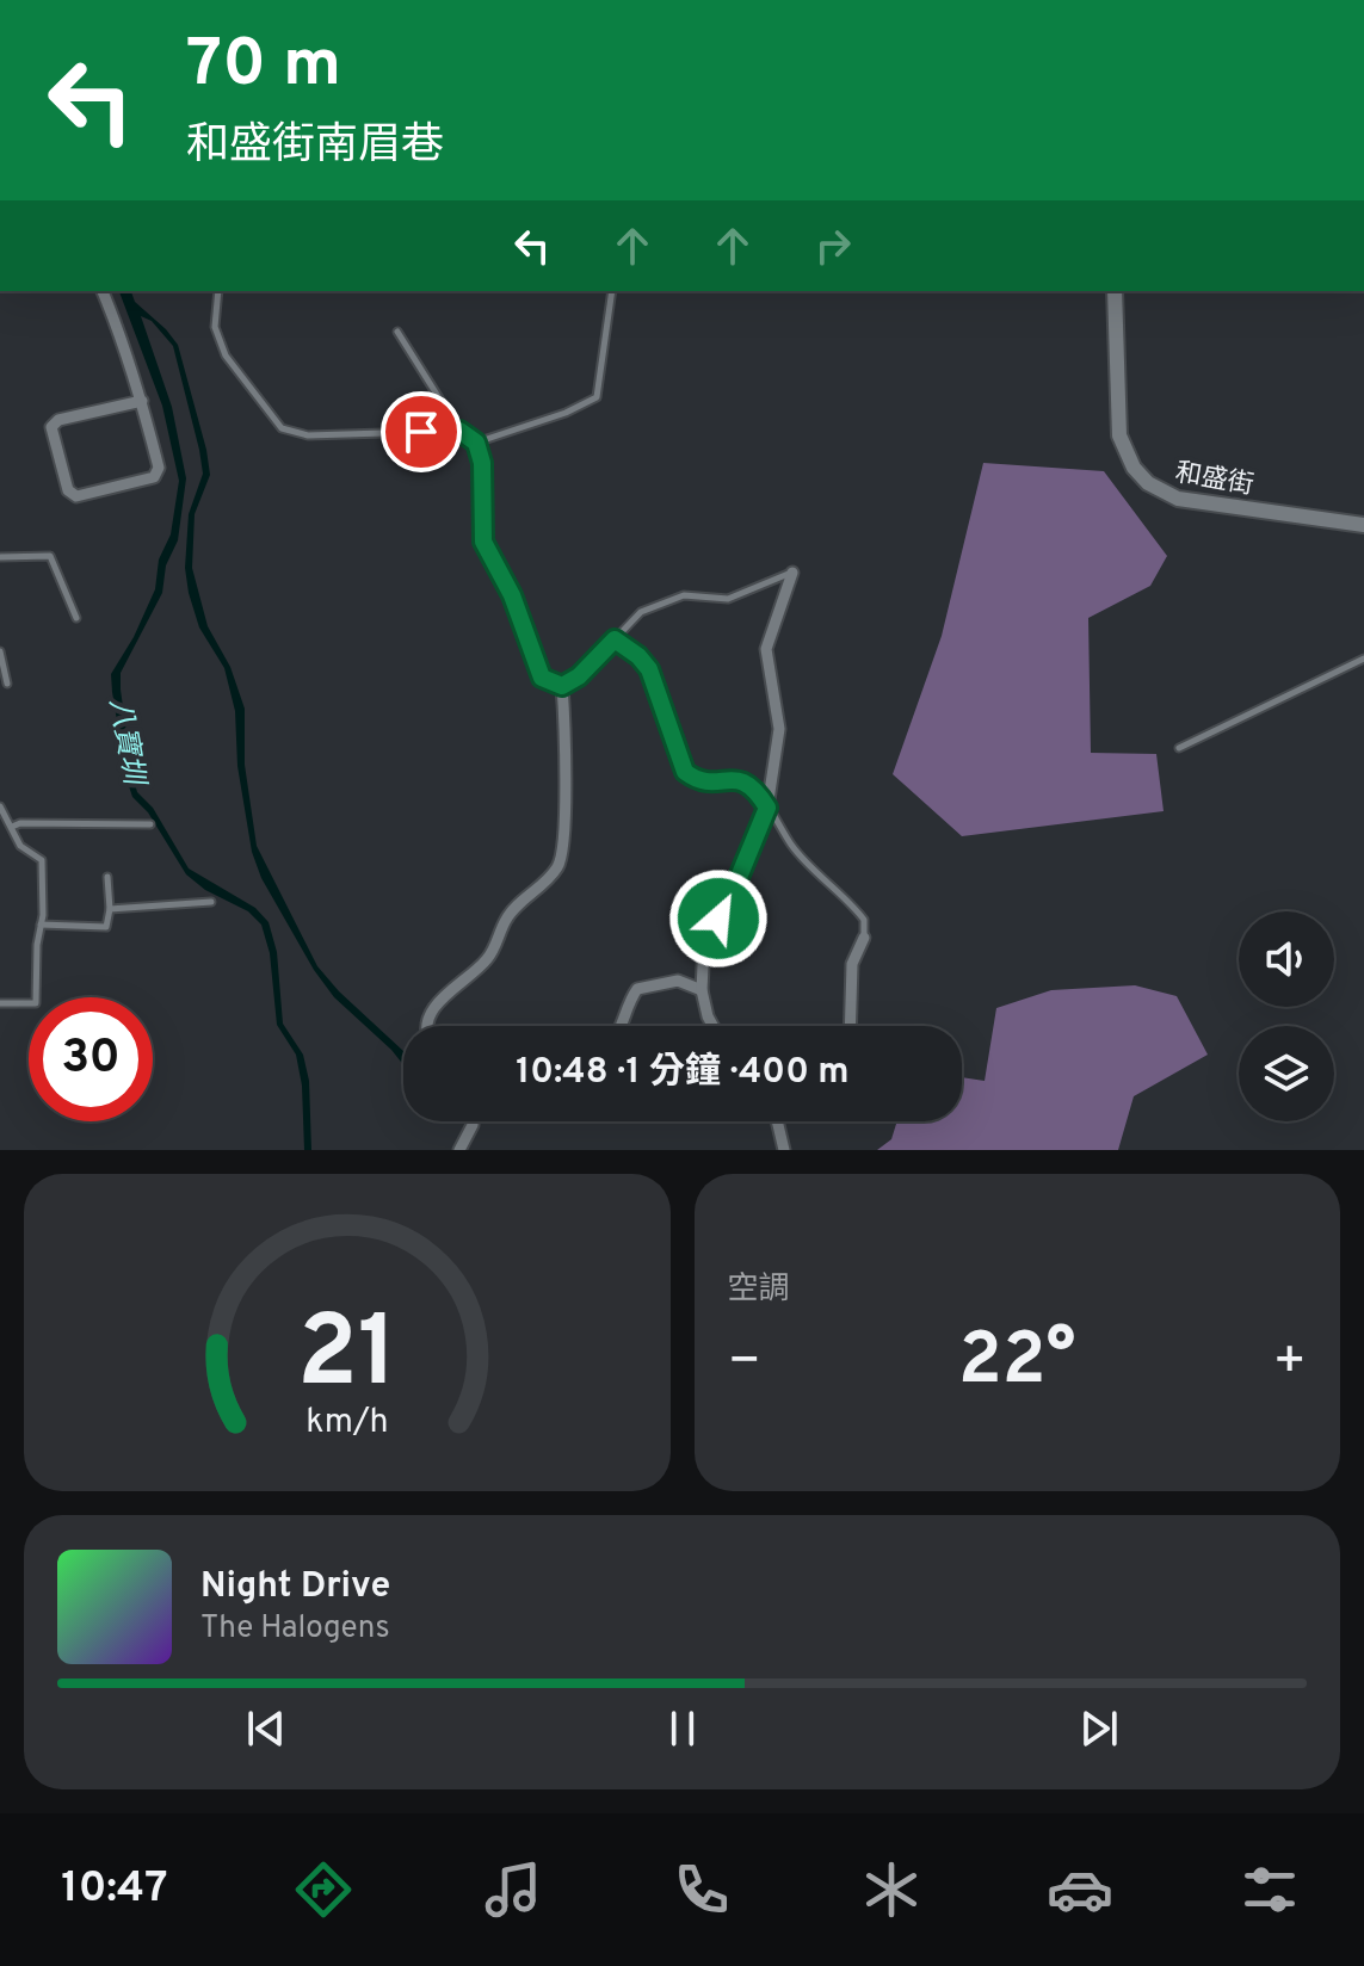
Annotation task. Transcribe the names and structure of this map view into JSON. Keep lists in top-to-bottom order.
{
  "streets": {
    "main road": ["和盛街"]
  },
  "water": ["八寶圳"],
  "page": {
    "turn": ["70 m", "和盛街南眉巷"],
    "limit": "30",
    "trip": "10:48 · 1 分鐘 · 400 m",
    "tile": "空調",
    "heat": ["−", "22°", "+"],
    "song": ["Night Drive", "The Halogens"],
    "tabs": "10:47",
    "gauge": ["21", "km/h"]
  }
}
